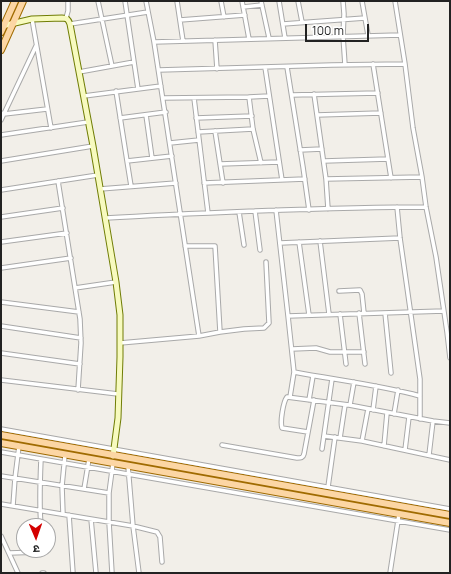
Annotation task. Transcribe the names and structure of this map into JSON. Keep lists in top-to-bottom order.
{
  "scale_bar": "100 m",
  "north": "bottom"
}
